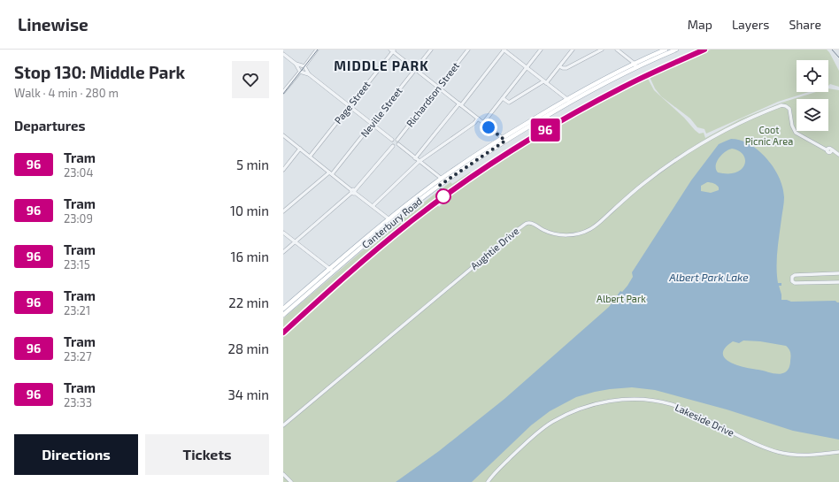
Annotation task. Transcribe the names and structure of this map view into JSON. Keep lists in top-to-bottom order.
{
  "streets": {
    "main road": ["Canterbury Road"],
    "street": [
      "Richardson Street",
      "Page Street",
      "Neville Street",
      "Aughtie Drive",
      "Lakeside Drive"
    ]
  },
  "districts": ["MIDDLE PARK"],
  "water": ["Albert Park Lake"],
  "parks": ["Coot Picnic Area", "Albert Park"],
  "lines": ["tram line 96"],
  "page": {
    "header": "Linewise",
    "nav": ["Map", "Layers", "Share"],
    "heading": [
      ["Stop 130: Middle Park", "Walk · 4 min · 280 m"],
      "Departures"
    ],
    "on_map": "96",
    "list": [
      {
        "mark": "96",
        "name": "Tram",
        "note": "23:04",
        "value": "5 min"
      },
      {
        "mark": "96",
        "name": "Tram",
        "note": "23:09",
        "value": "10 min"
      },
      {
        "mark": "96",
        "name": "Tram",
        "note": "23:15",
        "value": "16 min"
      },
      {
        "mark": "96",
        "name": "Tram",
        "note": "23:21",
        "value": "22 min"
      },
      {
        "mark": "96",
        "name": "Tram",
        "note": "23:27",
        "value": "28 min"
      },
      {
        "mark": "96",
        "name": "Tram",
        "note": "23:33",
        "value": "34 min"
      }
    ],
    "buttons": ["Directions", "Tickets"]
  }
}
